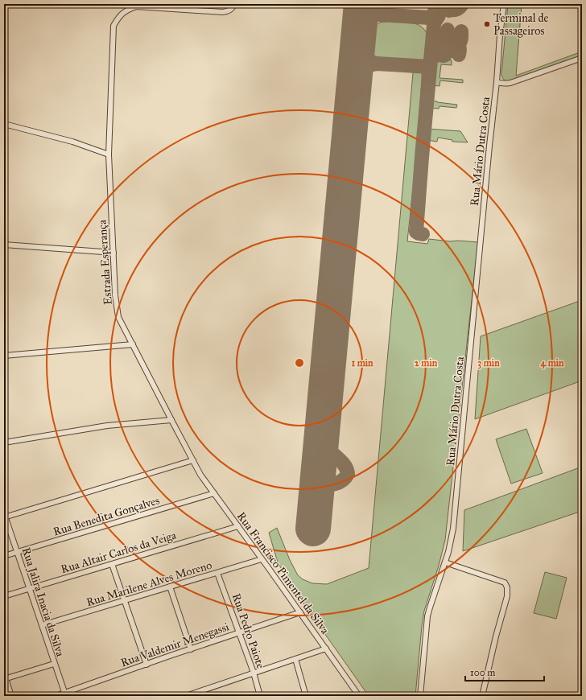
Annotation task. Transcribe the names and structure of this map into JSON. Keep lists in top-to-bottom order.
{
  "streets": {
    "street": [
      "Rua Mário Dutra Costa",
      "Estrada Esperança",
      "Rua Benedita Gonçalves",
      "Rua Altair Carlos da Veiga",
      "Rua Francisco Pimentel da Silva",
      "Rua Marilene Alves Moreno",
      "Rua Jalira Inacia da Silva",
      "Rua Pedro Paiote",
      "Rua Valdemir Menegassi"
    ]
  },
  "crossings": [
    ["Estrada Esperança", "Rua Francisco Pimentel da Silva"],
    ["Rua Benedita Gonçalves", "Rua Francisco Pimentel da Silva"],
    ["Rua Benedita Gonçalves", "Rua Jalira Inacia da Silva"],
    ["Rua Altair Carlos da Veiga", "Rua Francisco Pimentel da Silva"],
    ["Rua Altair Carlos da Veiga", "Rua Jalira Inacia da Silva"],
    ["Rua Francisco Pimentel da Silva", "Rua Marilene Alves Moreno"],
    ["Rua Francisco Pimentel da Silva", "Rua Valdemir Menegassi"],
    ["Rua Marilene Alves Moreno", "Rua Jalira Inacia da Silva"],
    ["Rua Marilene Alves Moreno", "Rua Pedro Paiote"],
    ["Rua Jalira Inacia da Silva", "Rua Valdemir Menegassi"],
    ["Rua Pedro Paiote", "Rua Valdemir Menegassi"]
  ],
  "places": ["Terminal de Passageiros"],
  "scale_bar": "100 m",
  "rings": [
    "1 min",
    "2 min",
    "3 min",
    "4 min"
  ]
}
